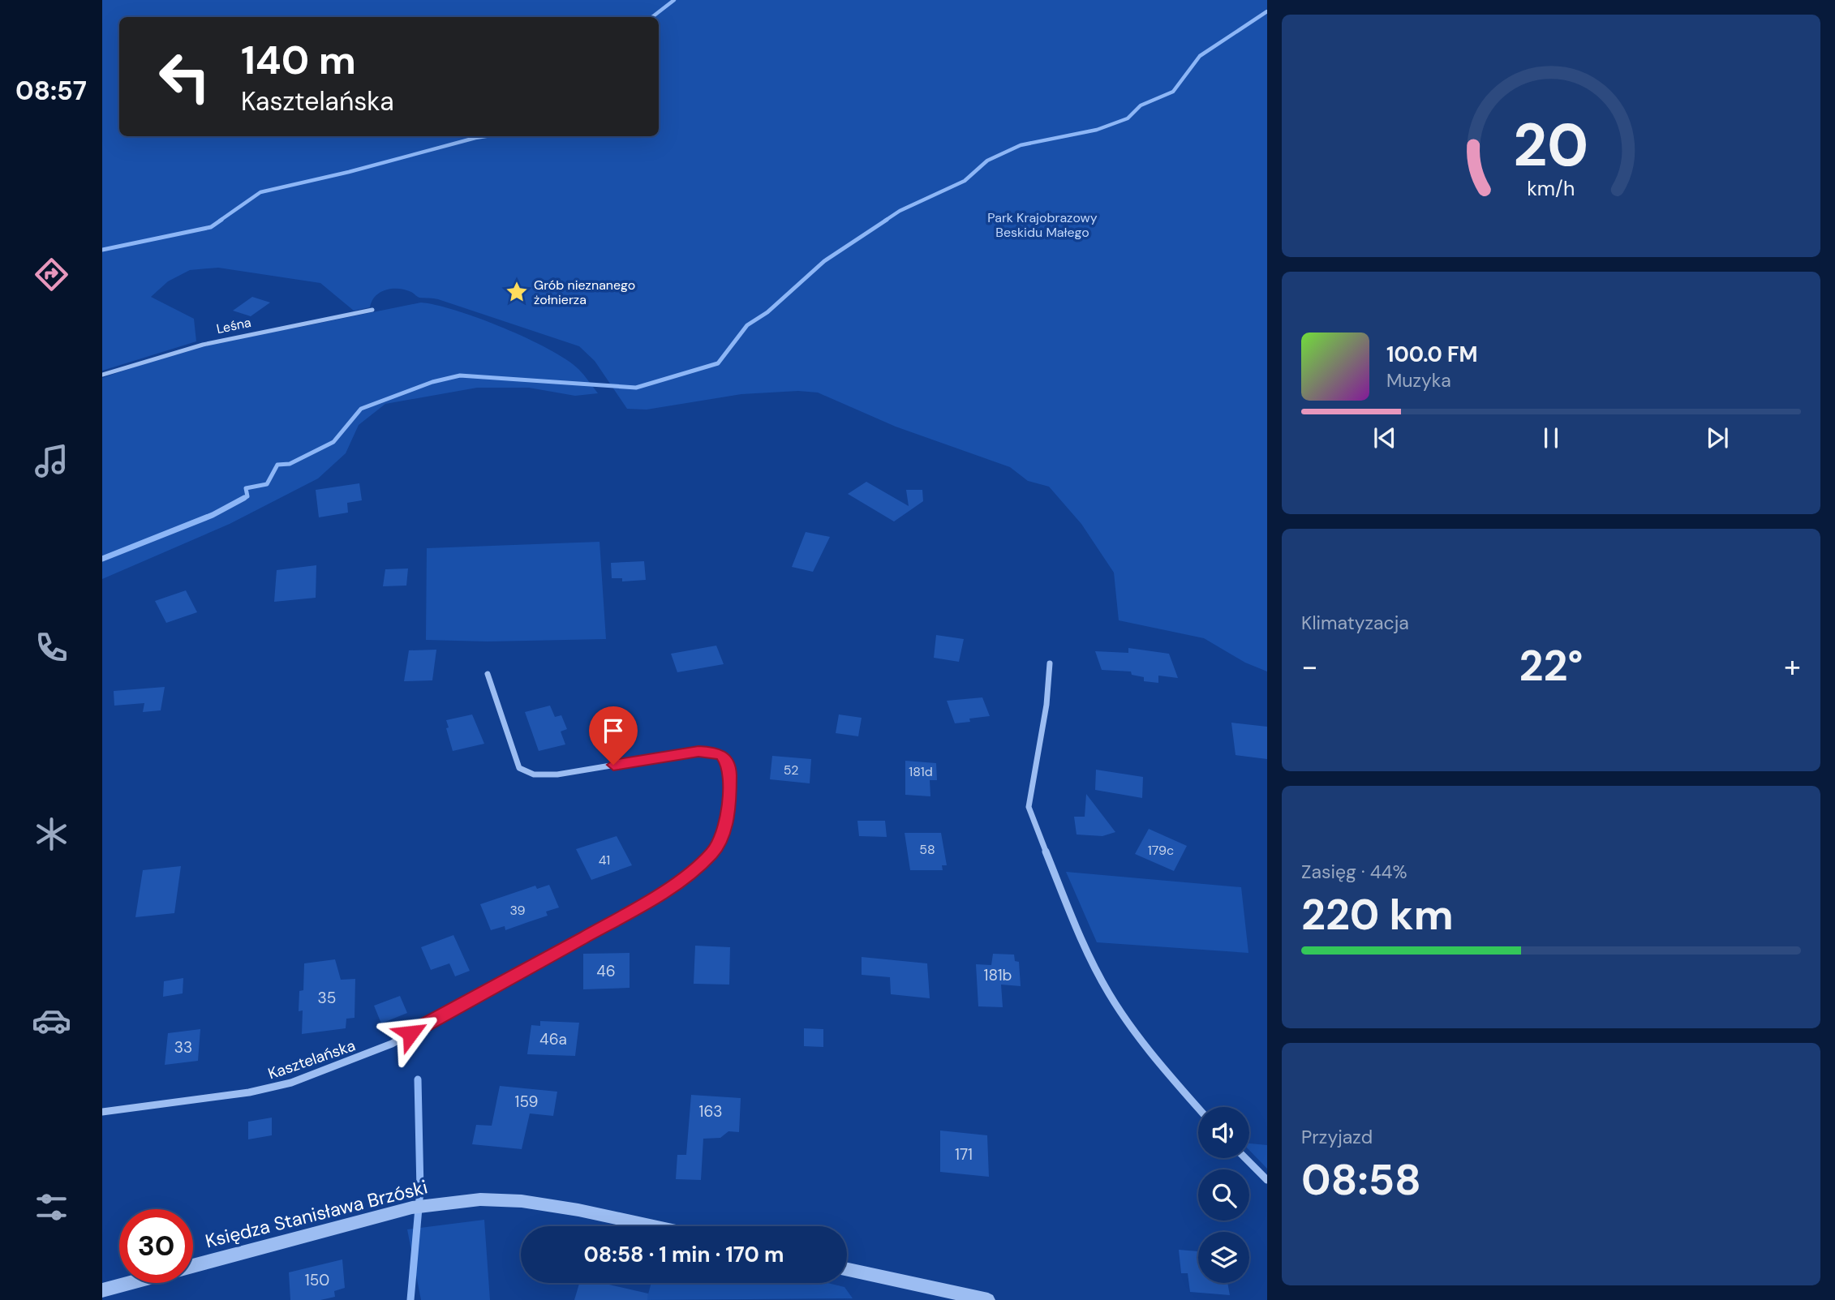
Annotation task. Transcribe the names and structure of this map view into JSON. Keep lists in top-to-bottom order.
{
  "streets": {
    "street": ["Leśna", "Kasztelańska", "Księdza Stanisława Brzóski"]
  },
  "parks": ["Park Krajobrazowy Beskidu Małego"],
  "places": {
    "place": ["Grób nieznanego żołnierza"]
  },
  "house_numbers": [
    "52",
    "181d",
    "58",
    "179c",
    "41",
    "39",
    "46",
    "181b",
    "35",
    "46a",
    "33",
    "159",
    "163",
    "171",
    "150"
  ],
  "page": {
    "tabs": "08:57",
    "turn": ["140 m", "Kasztelańska"],
    "song": ["100.0 FM", "Muzyka"],
    "tile": [
      "Klimatyzacja",
      ["Zasięg · 44%", "220 km"],
      ["Przyjazd", "08:58"]
    ],
    "heat": ["−", "22°", "+"],
    "limit": "30",
    "trip": "08:58 · 1 min · 170 m",
    "gauge": ["20", "km/h"]
  }
}
